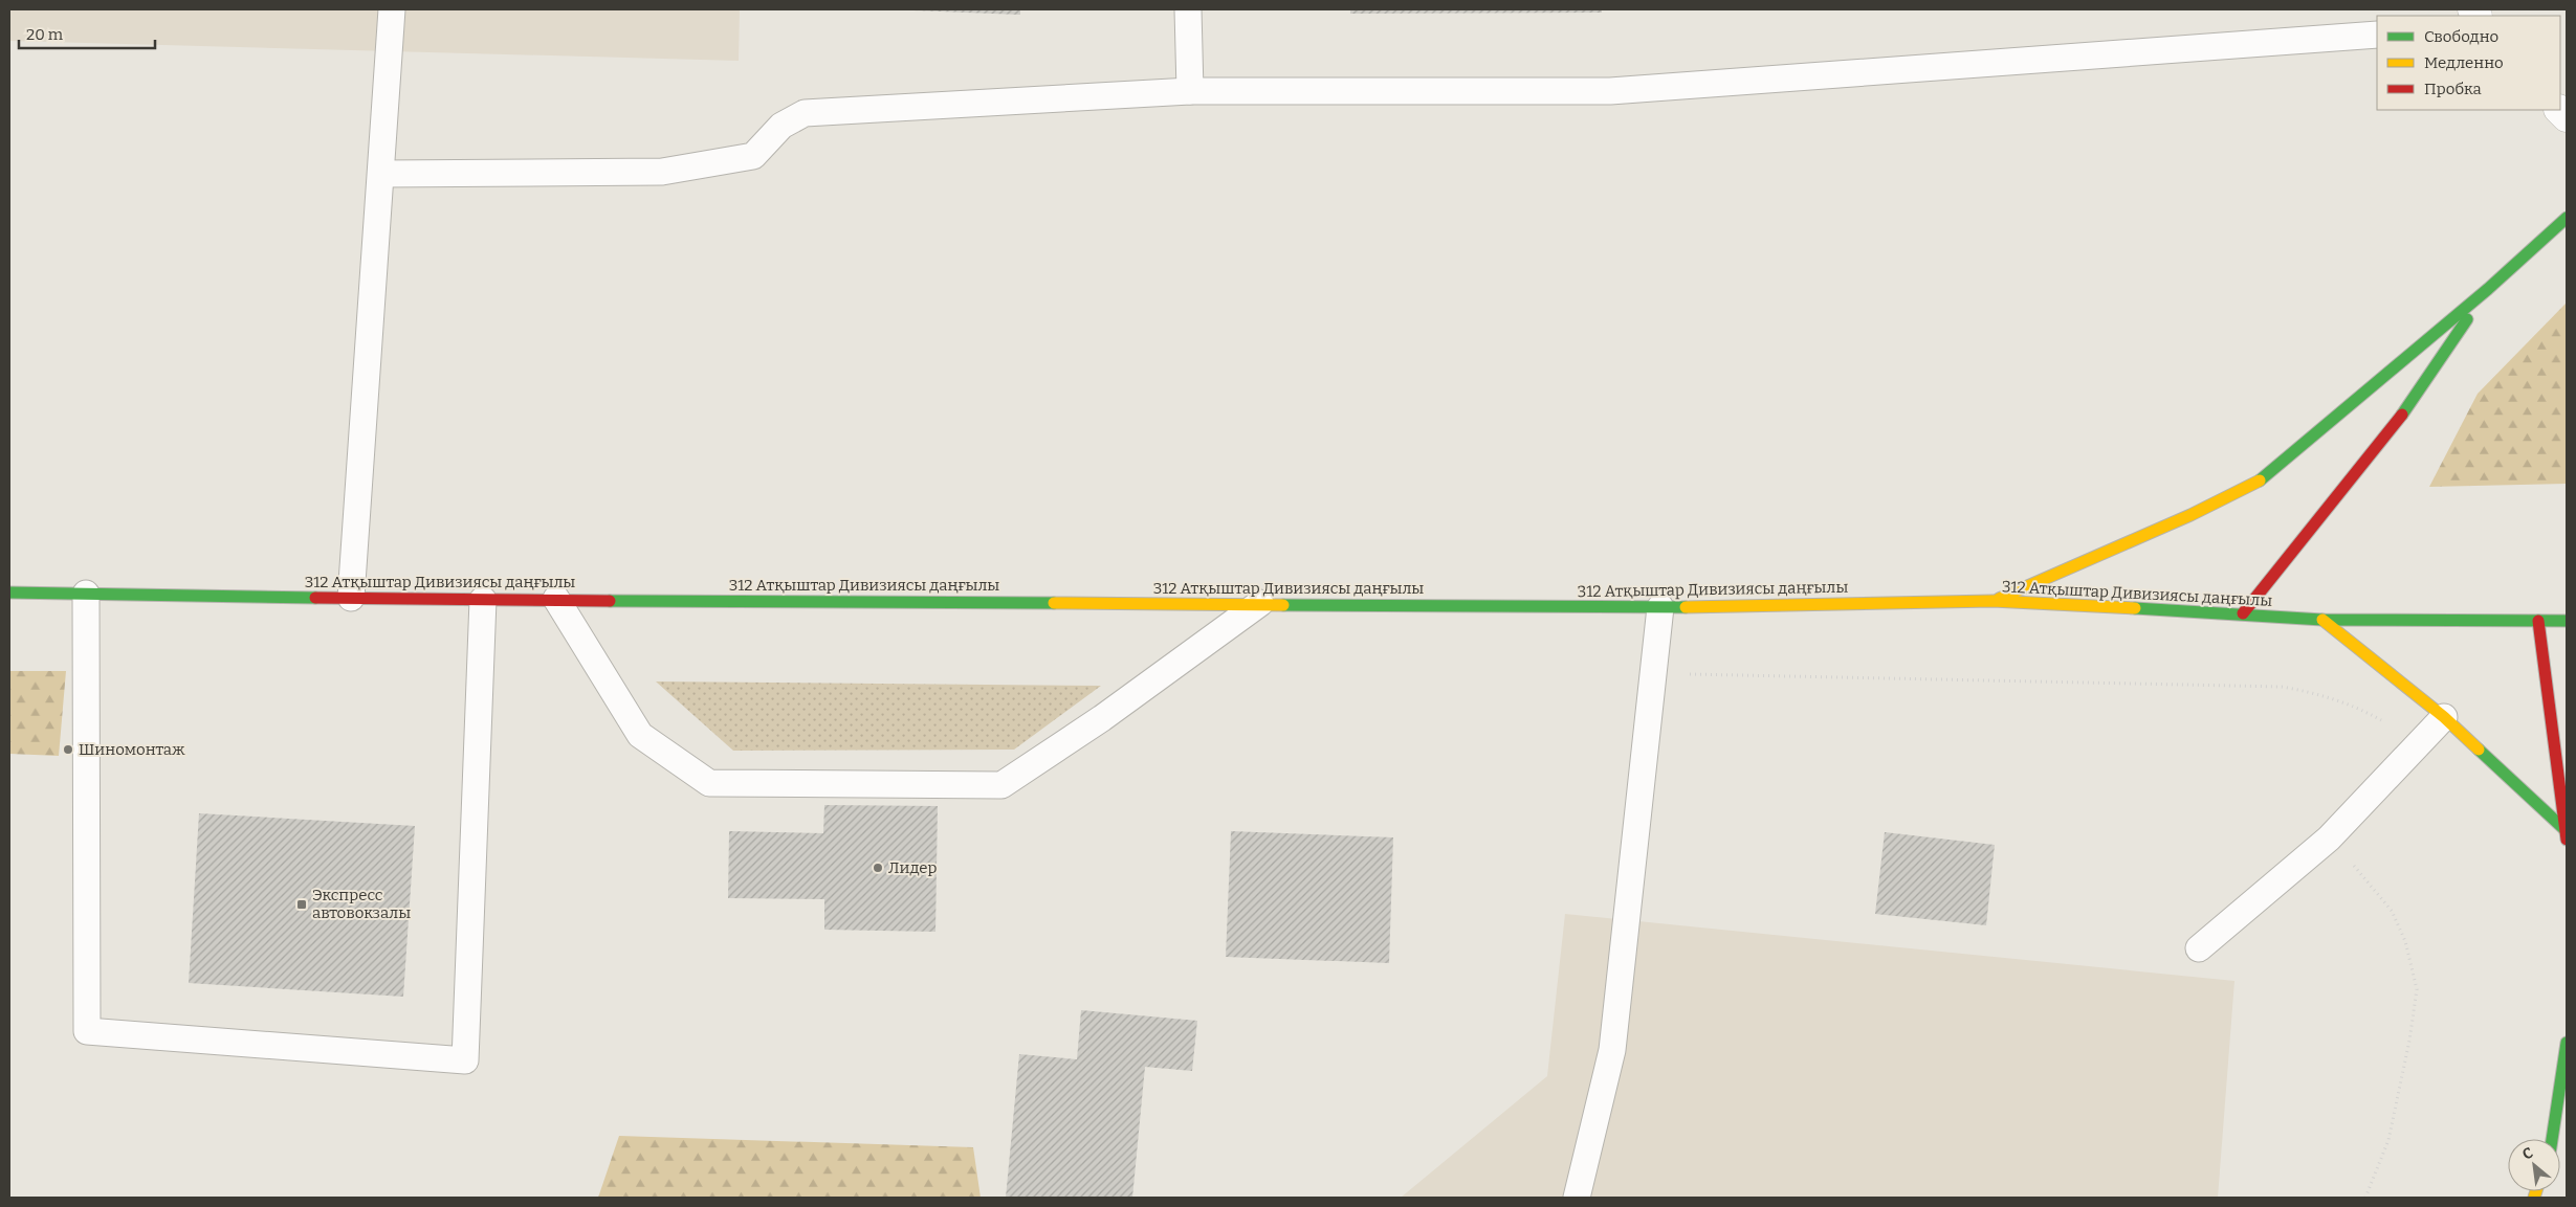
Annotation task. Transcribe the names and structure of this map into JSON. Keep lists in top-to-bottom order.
{
  "streets": {
    "highway": ["312 Атқыштар Дивизиясы даңғылы"]
  },
  "places": {
    "other": ["Шиномонтаж", "Лидер"],
    "transit": ["Экспресс автовокзалы"]
  },
  "legend": ["Свободно", "Медленно", "Пробка"],
  "scale_bar": "20 m",
  "north": "top left"
}
